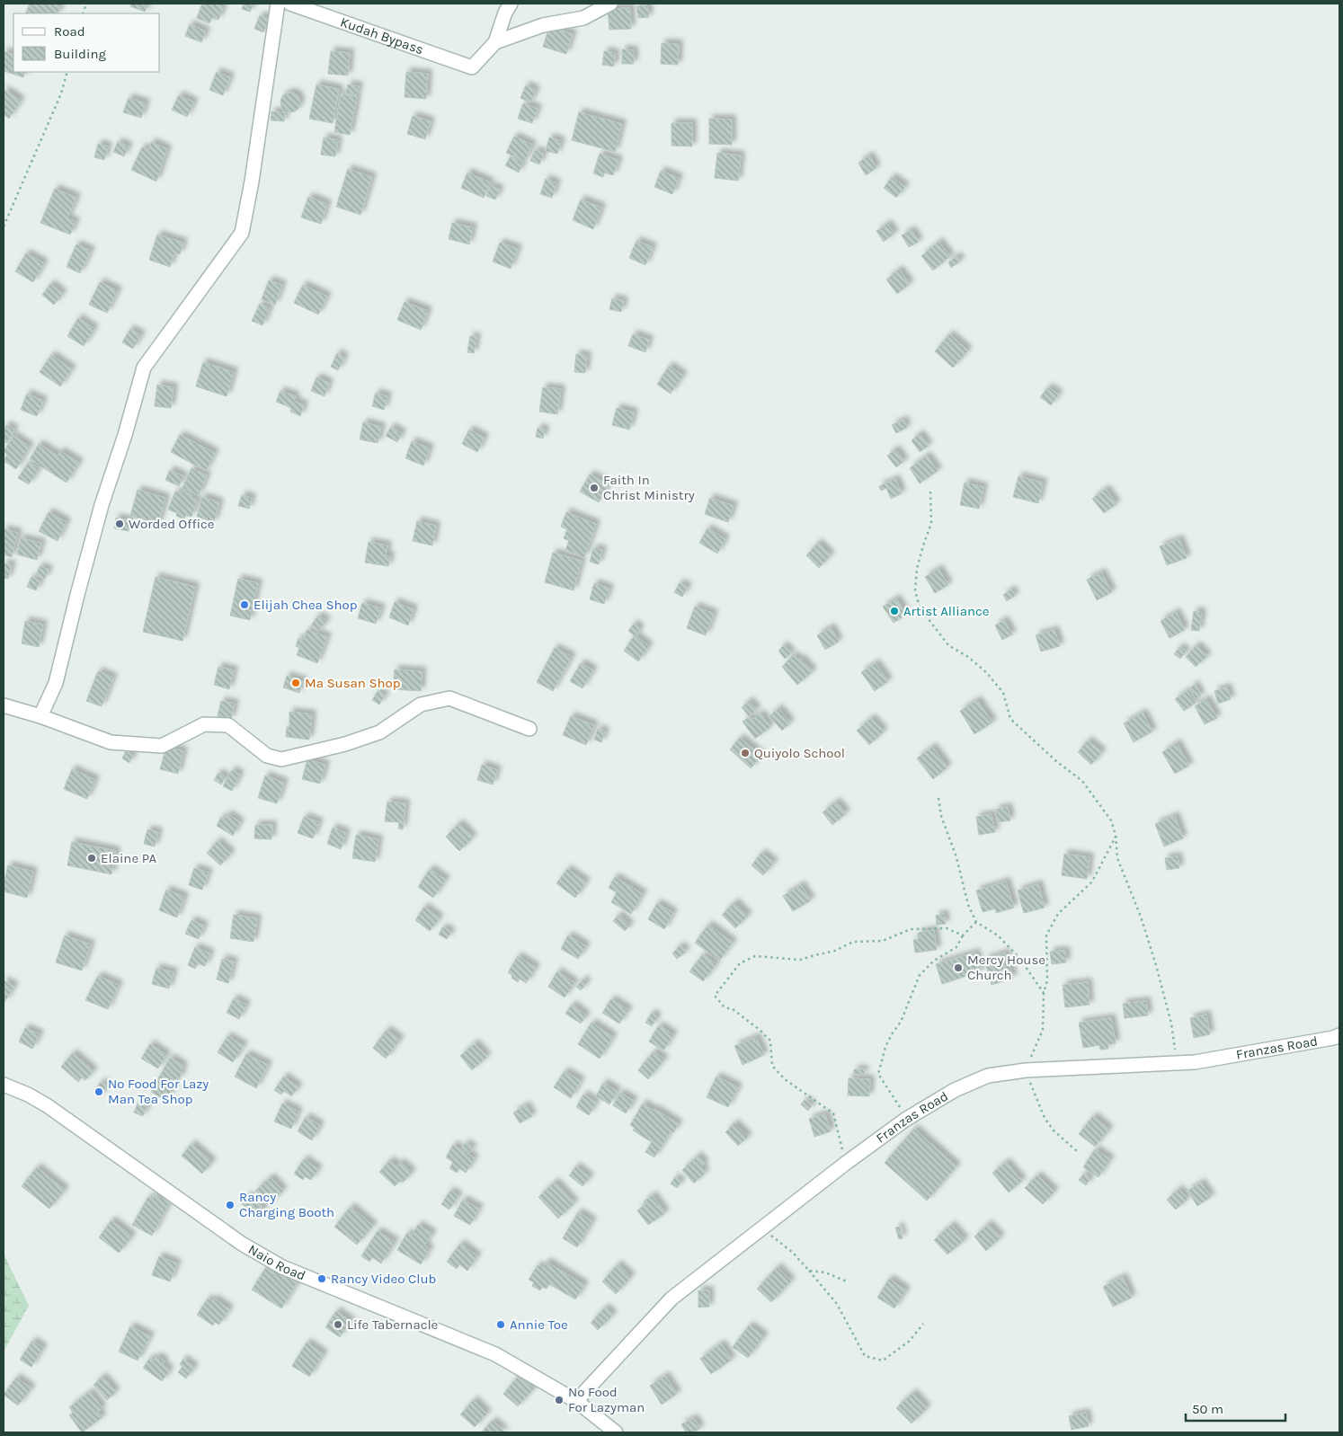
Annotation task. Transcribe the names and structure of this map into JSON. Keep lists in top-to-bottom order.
{
  "streets": {
    "street": ["Kudah Bypass", "Franzas Road", "Naio Road"]
  },
  "crossings": [
    ["Franzas Road", "Naio Road"]
  ],
  "places": [
    "Faith In Christ Ministry",
    "Worded Office",
    "Elijah Chea Shop",
    "Artist Alliance",
    "Ma Susan Shop",
    "Quiyolo School",
    "Elaine PA",
    "Mercy House Church",
    "No Food For Lazy Man Tea Shop",
    "Rancy Charging Booth",
    "Rancy Video Club",
    "Life Tabernacle",
    "Annie Toe",
    "No Food For Lazyman"
  ],
  "legend": ["Road", "Building"],
  "scale_bar": "50 m"
}
